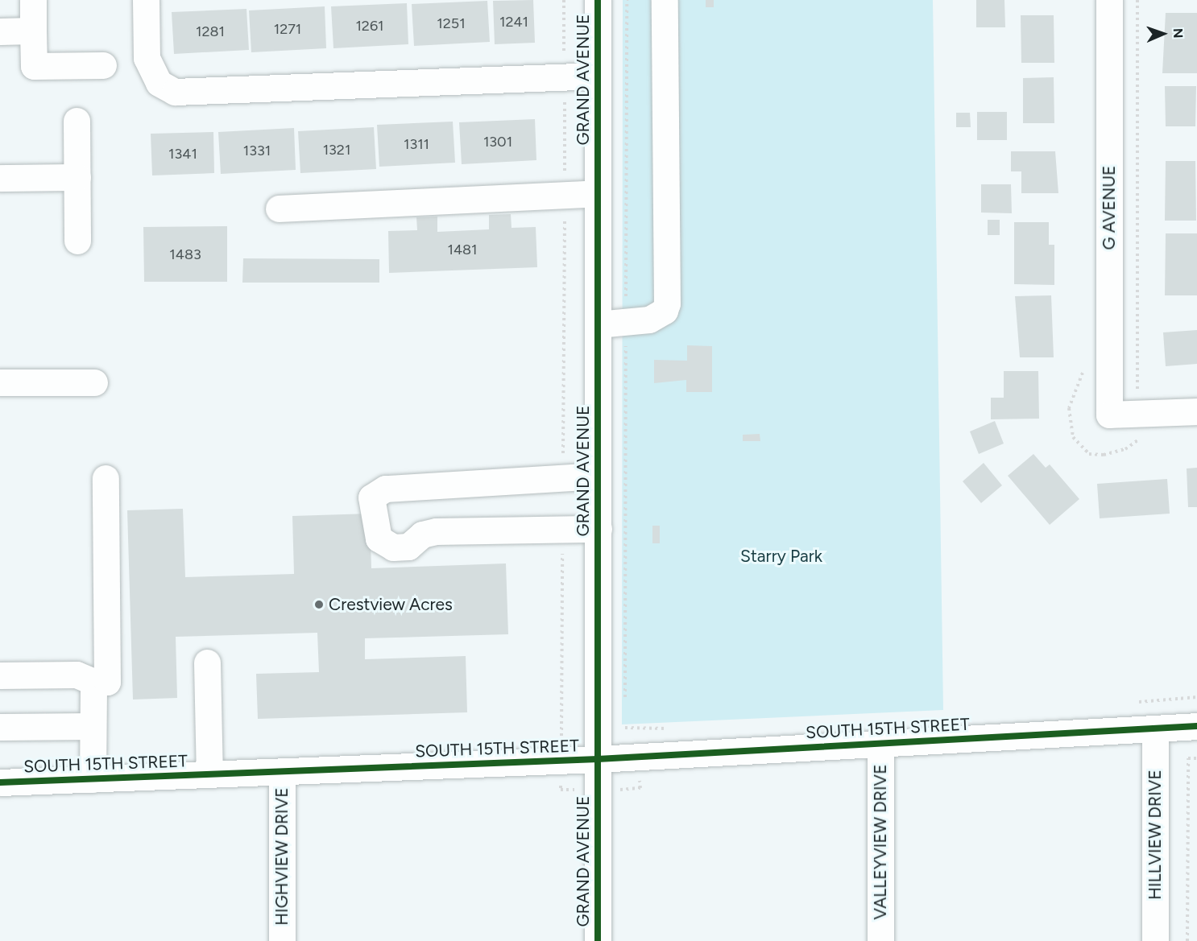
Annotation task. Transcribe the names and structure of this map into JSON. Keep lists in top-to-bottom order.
{
  "streets": {
    "street": [
      "GRAND AVENUE",
      "G AVENUE",
      "SOUTH 15TH STREET",
      "HILLVIEW DRIVE",
      "VALLEYVIEW DRIVE",
      "HIGHVIEW DRIVE"
    ]
  },
  "crossings": [
    ["GRAND AVENUE", "SOUTH 15TH STREET"],
    ["SOUTH 15TH STREET", "HILLVIEW DRIVE"],
    ["SOUTH 15TH STREET", "VALLEYVIEW DRIVE"],
    ["SOUTH 15TH STREET", "HIGHVIEW DRIVE"]
  ],
  "parks": ["Starry Park"],
  "places": ["Crestview Acres"],
  "house_numbers": [
    "1241",
    "1251",
    "1261",
    "1271",
    "1281",
    "1301",
    "1311",
    "1321",
    "1331",
    "1341",
    "1481",
    "1483"
  ],
  "north": "right"
}
